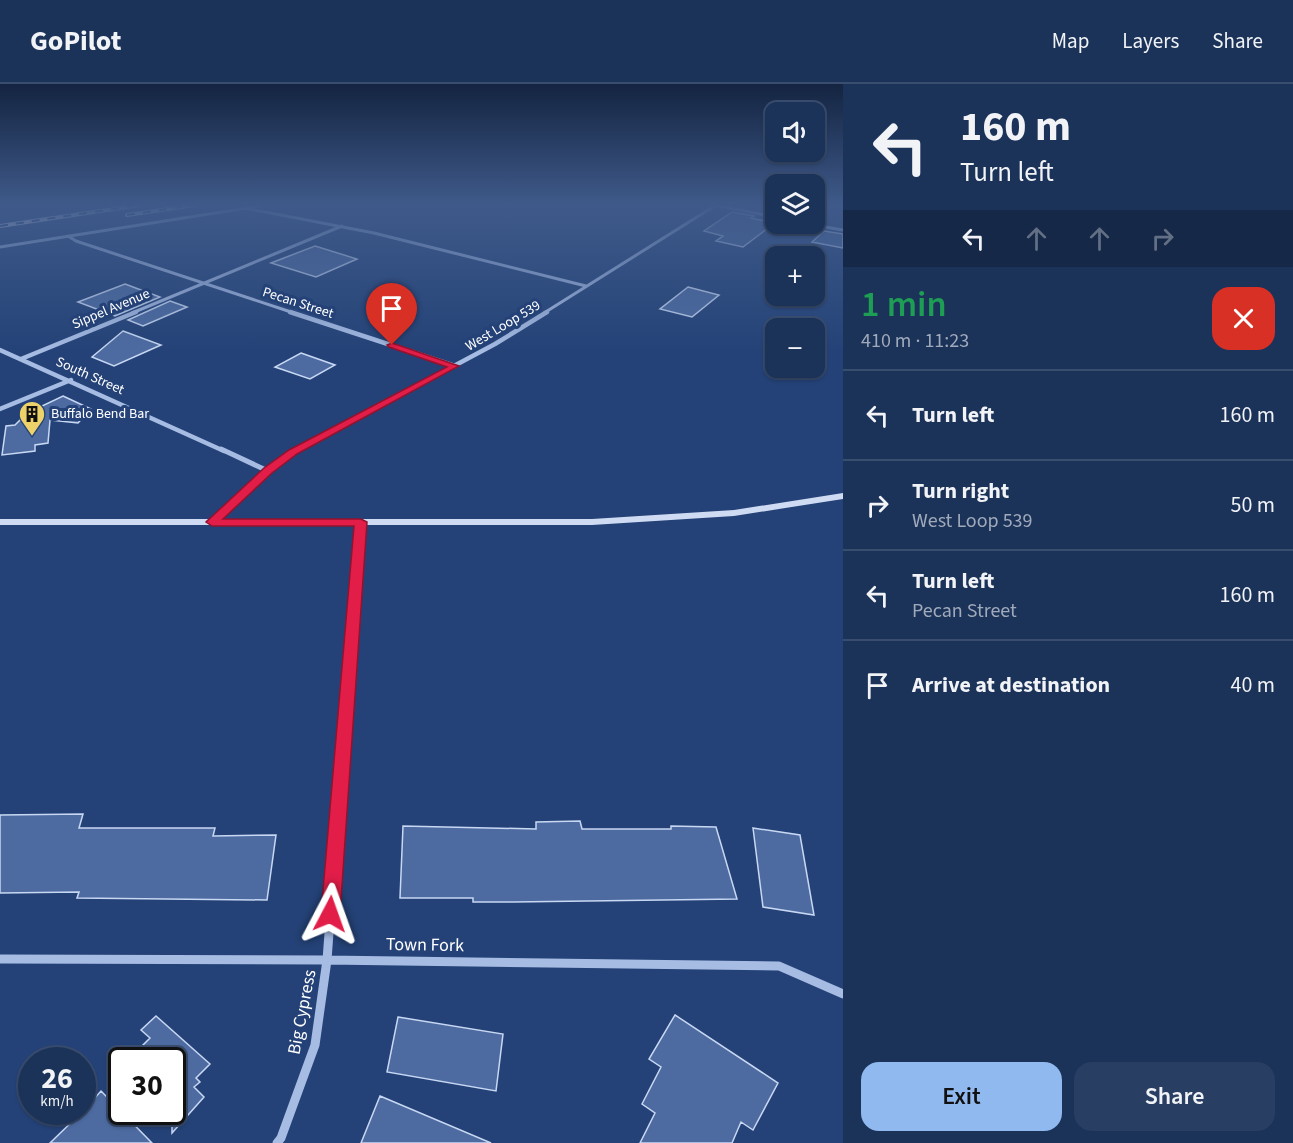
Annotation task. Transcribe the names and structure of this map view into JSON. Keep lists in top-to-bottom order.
{
  "streets": {
    "street": [
      "Pecan Street",
      "Sippel Avenue",
      "West Loop 539",
      "South Street",
      "Town Fork",
      "Big Cypress"
    ]
  },
  "crossings": [
    ["Pecan Street", "Sippel Avenue"],
    ["Pecan Street", "West Loop 539"],
    ["Sippel Avenue", "South Street"],
    ["West Loop 539", "South Street"],
    ["Town Fork", "Big Cypress"]
  ],
  "places": {
    "building": ["Buffalo Bend Bar"]
  },
  "page": {
    "header": "GoPilot",
    "nav": ["Map", "Layers", "Share"],
    "turn": ["160 m", "Turn left"],
    "map_buttons": ["+", "−"],
    "heading": ["1 min", "410 m · 11:23"],
    "list": [
      {
        "name": "Turn left",
        "value": "160 m"
      },
      {
        "name": "Turn right",
        "note": "West Loop 539",
        "value": "50 m"
      },
      {
        "name": "Turn left",
        "note": "Pecan Street",
        "value": "160 m"
      },
      {
        "name": "Arrive at destination",
        "value": "40 m"
      }
    ],
    "speed": "26 km/h",
    "limit": "30",
    "buttons": ["Exit", "Share"]
  }
}
